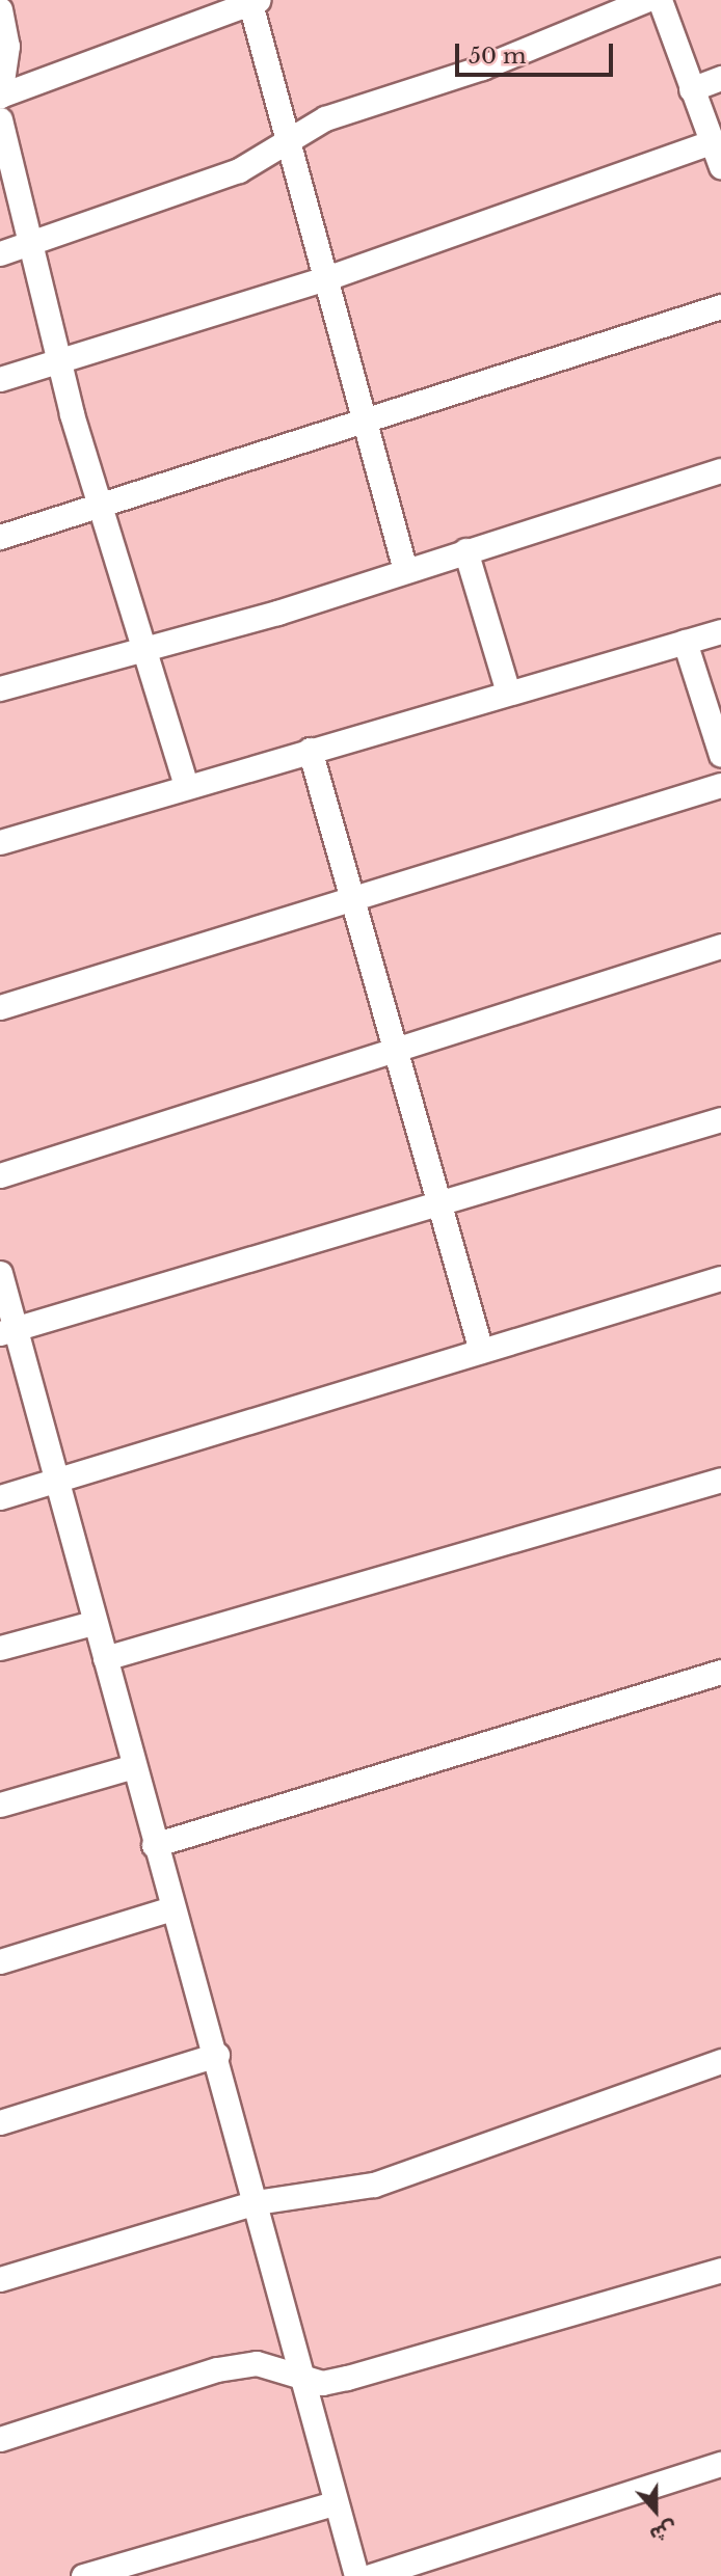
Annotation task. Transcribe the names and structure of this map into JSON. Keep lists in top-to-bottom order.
{
  "scale_bar": "50 m",
  "north": "bottom"
}
